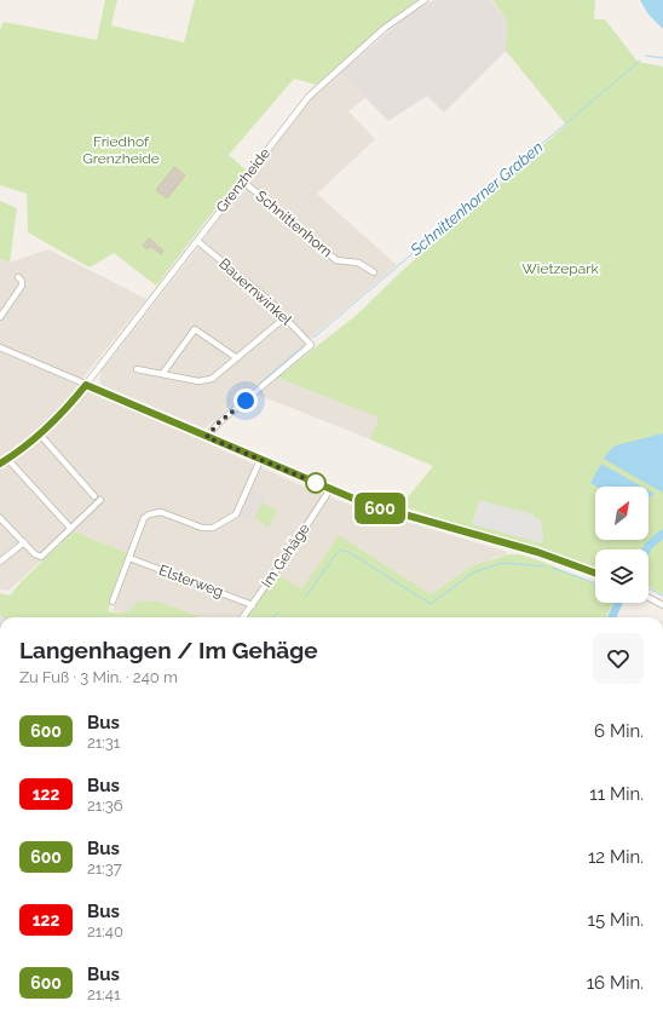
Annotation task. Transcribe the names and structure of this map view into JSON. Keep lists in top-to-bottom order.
{
  "streets": {
    "street": [
      "Grenzheide",
      "Schnittenhorn",
      "Bauernwinkel",
      "Im Gehäge",
      "Elsterweg"
    ]
  },
  "crossings": [
    ["Grenzheide", "Schnittenhorn"],
    ["Grenzheide", "Bauernwinkel"],
    ["Im Gehäge", "Elsterweg"]
  ],
  "water": ["Schnittenhorner Graben"],
  "parks": ["Friedhof Grenzheide", "Wietzepark"],
  "lines": ["bus line 600"],
  "north": "top right",
  "page": {
    "on_map": "600",
    "heading": ["Langenhagen / Im Gehäge", "Zu Fuß · 3 Min. · 240 m"],
    "list": [
      {
        "mark": "600",
        "name": "Bus",
        "note": "21:31",
        "value": "6 Min."
      },
      {
        "mark": "122",
        "name": "Bus",
        "note": "21:36",
        "value": "11 Min."
      },
      {
        "mark": "600",
        "name": "Bus",
        "note": "21:37",
        "value": "12 Min."
      },
      {
        "mark": "122",
        "name": "Bus",
        "note": "21:40",
        "value": "15 Min."
      },
      {
        "mark": "600",
        "name": "Bus",
        "note": "21:41",
        "value": "16 Min."
      }
    ]
  }
}
